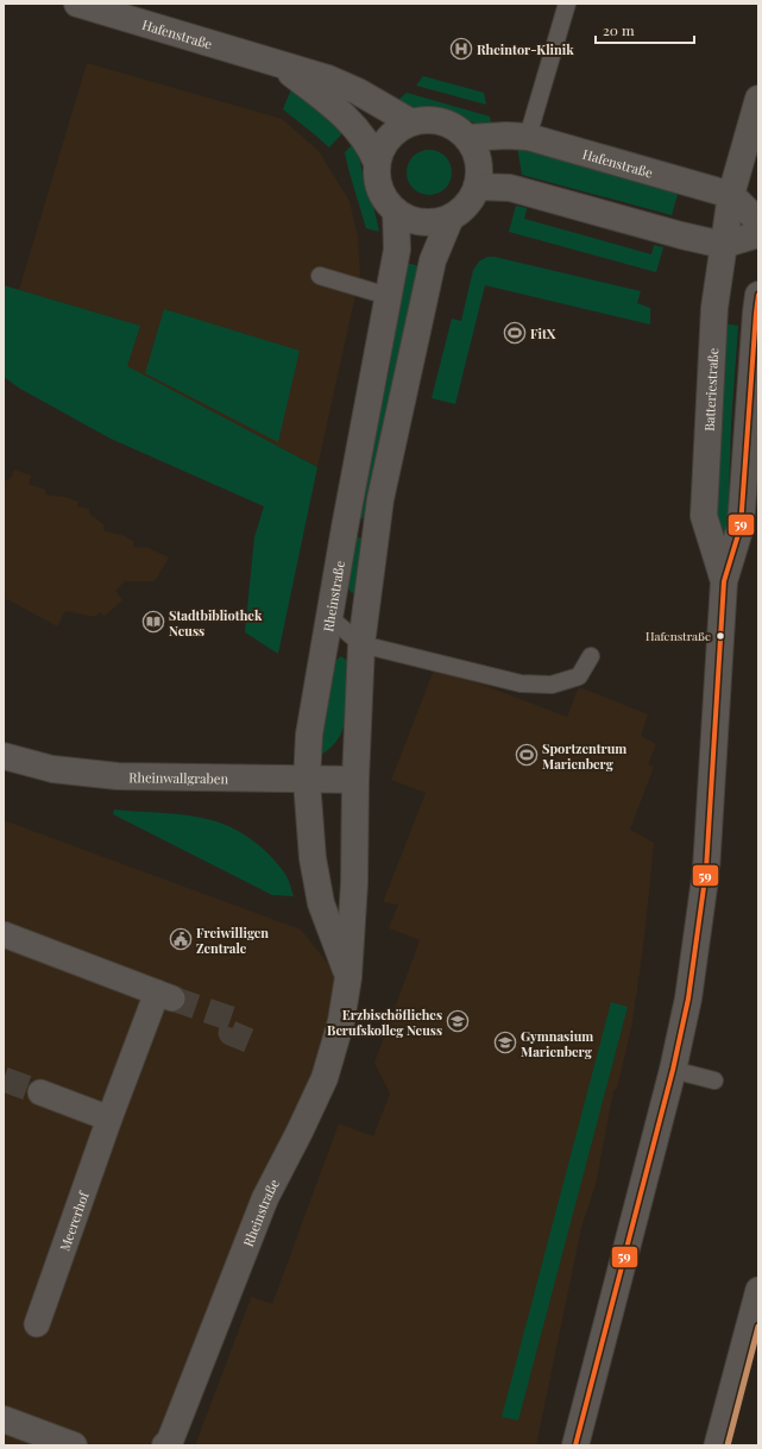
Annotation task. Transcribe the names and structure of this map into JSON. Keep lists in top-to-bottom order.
{
  "streets": {
    "street": [
      "Hafenstraße",
      "Batteriestraße",
      "Rheinstraße",
      "Rheinwallgraben",
      "Meererhof"
    ]
  },
  "crossings": [
    ["Hafenstraße", "Batteriestraße"],
    ["Hafenstraße", "Rheinstraße"],
    ["Rheinstraße", "Rheinwallgraben"]
  ],
  "places": {
    "hospital": ["Rheintor-Klinik"],
    "sports": ["FitX", "Sportzentrum Marienberg"],
    "library": ["Stadtbibliothek Neuss"],
    "other": ["Hafenstraße"],
    "public building": ["Freiwilligen Zentrale"],
    "school or university": ["Erzbischöfliches Berufskolleg Neuss", "Gymnasium Marienberg"]
  },
  "lines": ["transit line 59"],
  "scale_bar": "20 m"
}
